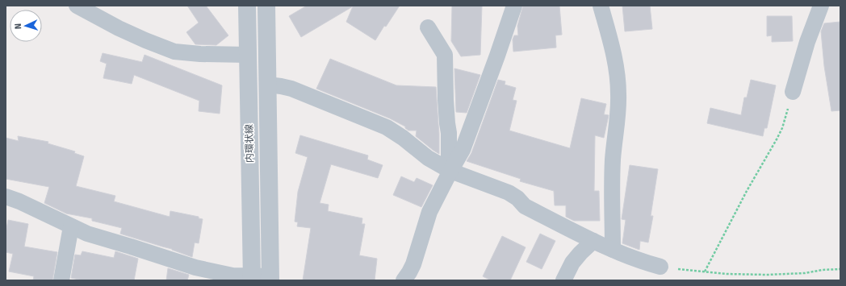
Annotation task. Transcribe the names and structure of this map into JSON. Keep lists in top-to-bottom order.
{
  "streets": {
    "street": ["内環状線"]
  },
  "north": "left"
}
